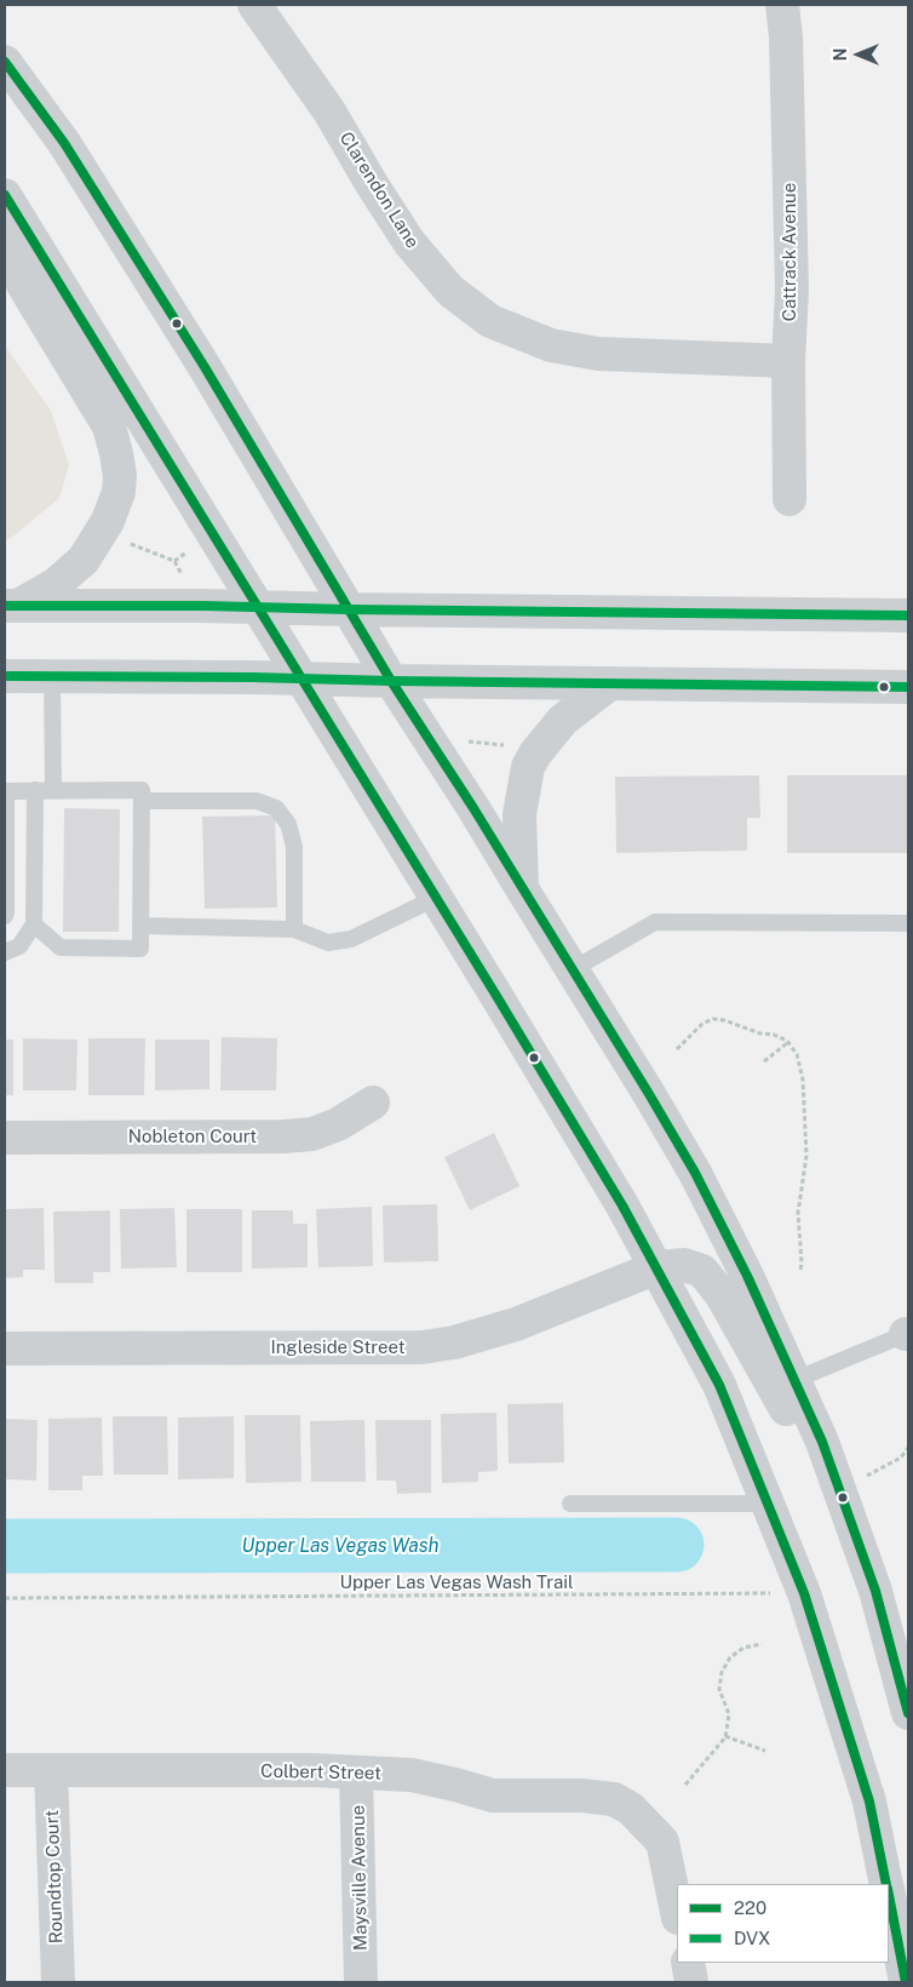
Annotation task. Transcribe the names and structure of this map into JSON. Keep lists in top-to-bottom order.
{
  "streets": {
    "street": [
      "Clarendon Lane",
      "Cattrack Avenue",
      "Nobleton Court",
      "Ingleside Street",
      "Colbert Street",
      "Roundtop Court",
      "Maysville Avenue"
    ],
    "path": ["Upper Las Vegas Wash Trail"]
  },
  "crossings": [
    ["Clarendon Lane", "Cattrack Avenue"],
    ["Colbert Street", "Roundtop Court"],
    ["Colbert Street", "Maysville Avenue"]
  ],
  "water": ["Upper Las Vegas Wash"],
  "lines": ["transit line 220", "transit line DVX"],
  "legend": ["220", "DVX"],
  "north": "left"
}
